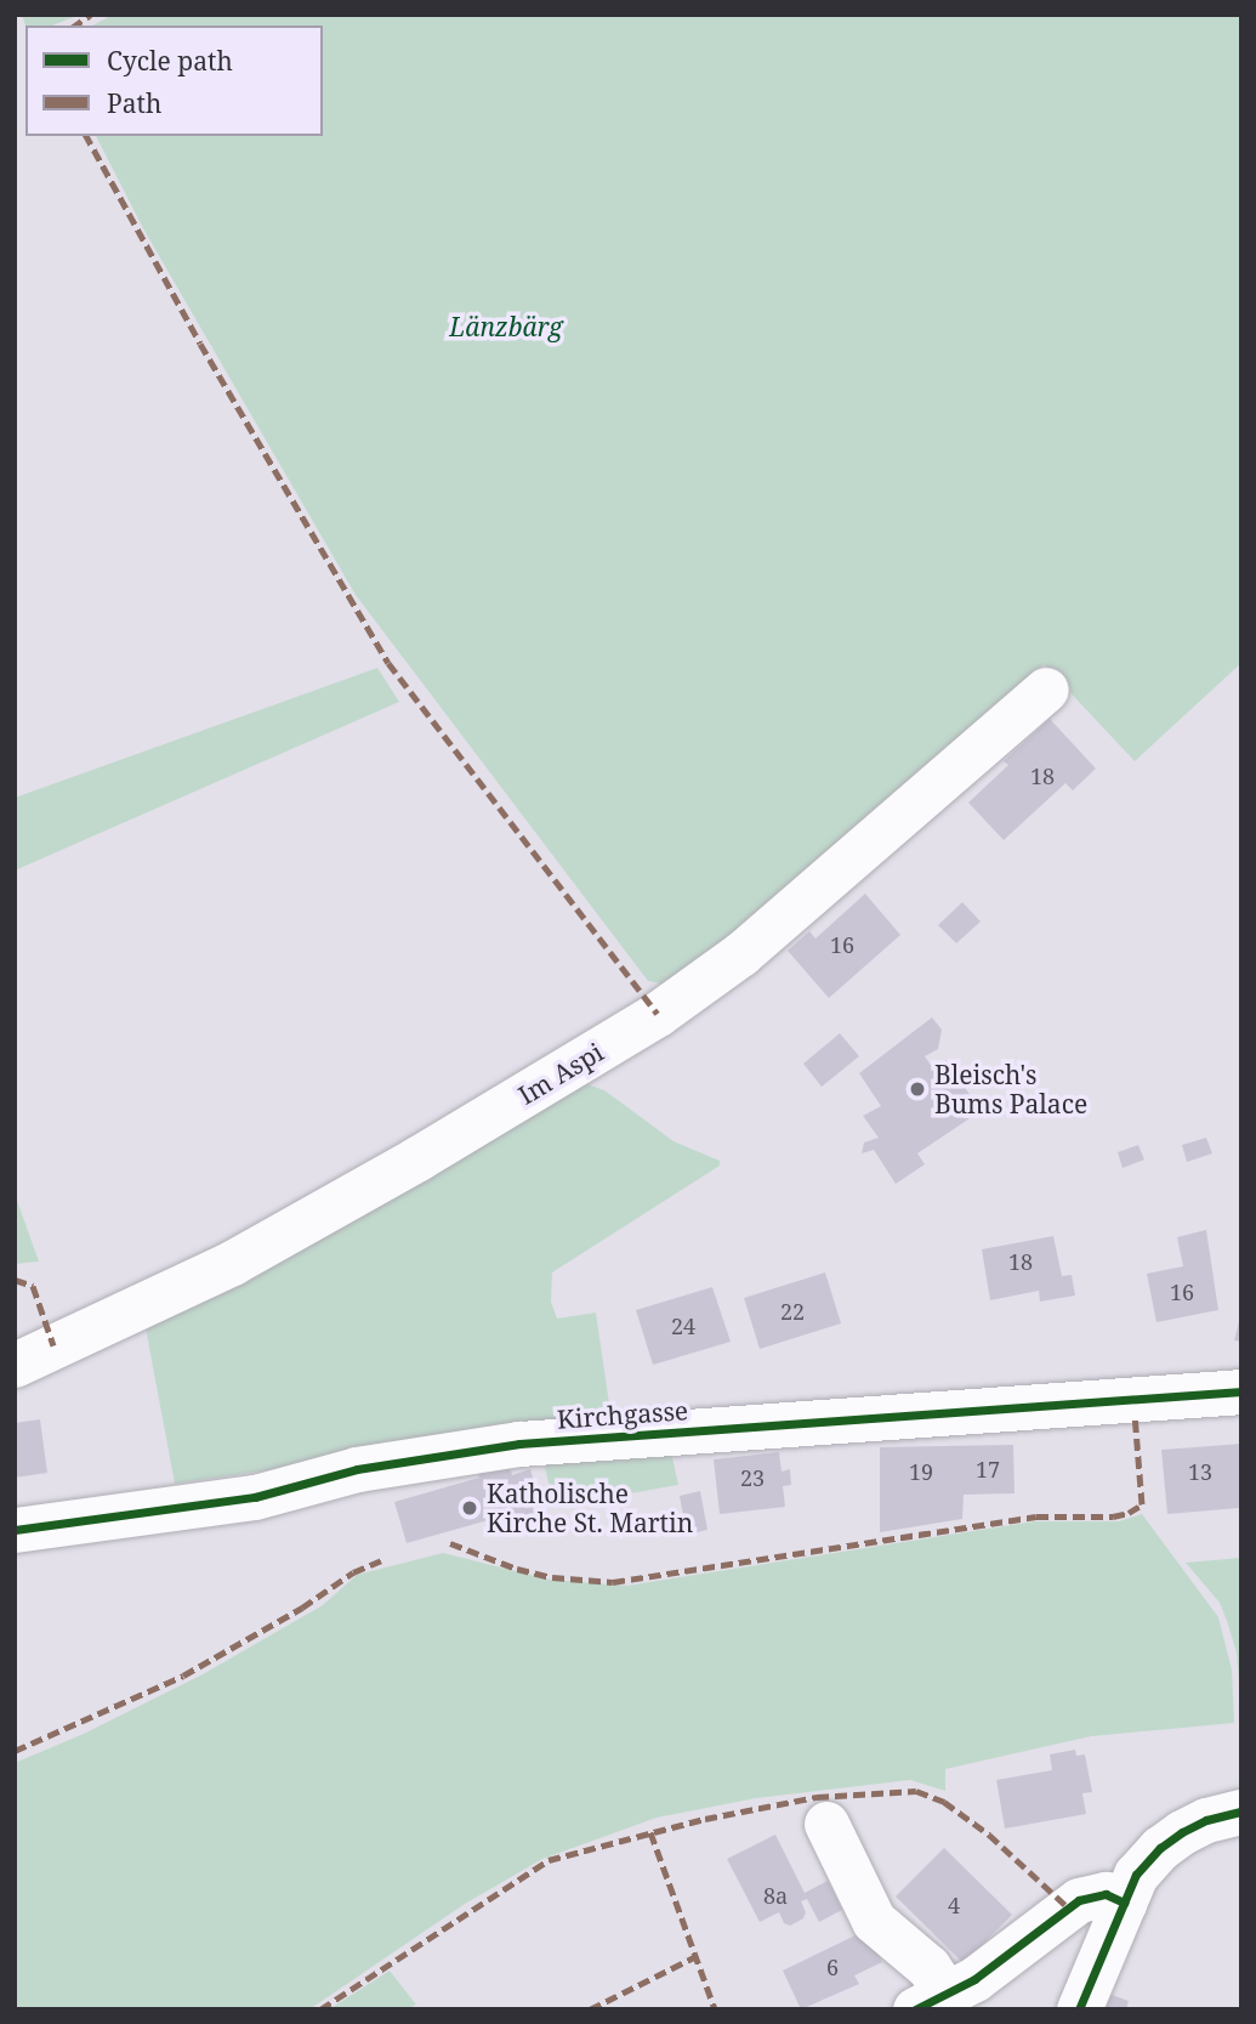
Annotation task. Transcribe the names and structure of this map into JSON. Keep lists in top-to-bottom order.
{
  "streets": {
    "street": ["Im Aspi", "Kirchgasse"]
  },
  "parks": ["Länzbärg"],
  "places": ["Bleisch's Bums Palace", "Katholische Kirche St. Martin"],
  "house_numbers": [
    "18",
    "16",
    "18",
    "16",
    "22",
    "24",
    "17",
    "19",
    "13",
    "23",
    "8a",
    "4",
    "6"
  ],
  "legend": ["Cycle path", "Path"]
}
